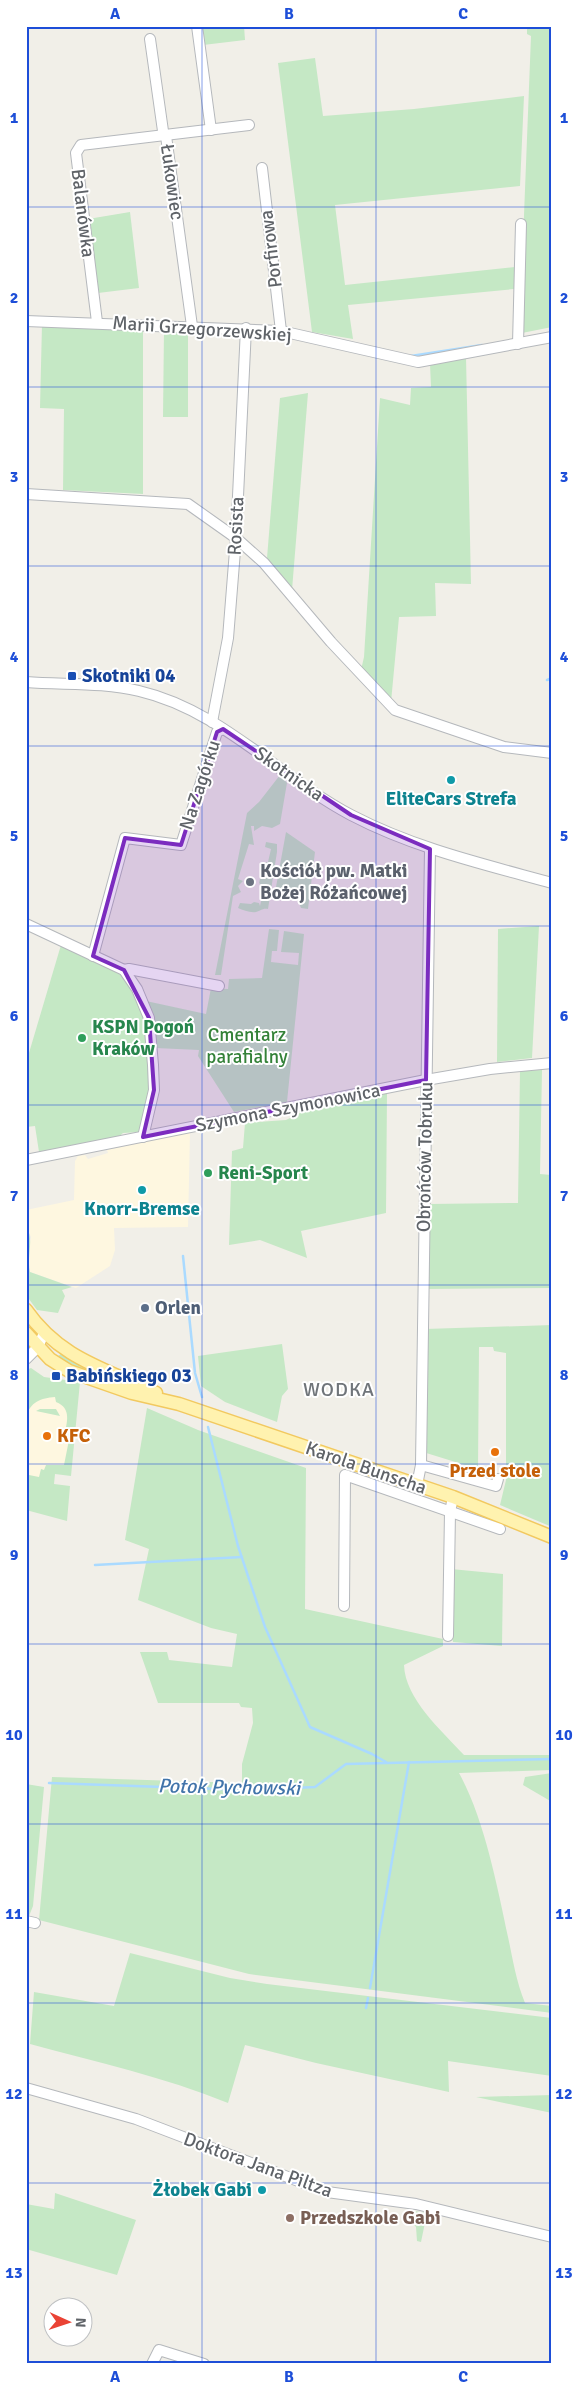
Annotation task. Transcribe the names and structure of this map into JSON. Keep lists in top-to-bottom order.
{
  "streets": {
    "main road": ["Karola Bunscha"],
    "street": [
      "Łukowiec",
      "Balanówka",
      "Porfirowa",
      "Marii Grzegorzewskiej",
      "Rosista",
      "Skotnicka",
      "Na Zagórku",
      "Szymona Szymonowica",
      "Obrońców Tobruku",
      "Doktora Jana Piltza"
    ]
  },
  "crossings": [
    ["Łukowiec", "Balanówka"],
    ["Łukowiec", "Marii Grzegorzewskiej"],
    ["Balanówka", "Marii Grzegorzewskiej"],
    ["Porfirowa", "Marii Grzegorzewskiej"],
    ["Marii Grzegorzewskiej", "Rosista"],
    ["Rosista", "Skotnicka"],
    ["Skotnicka", "Na Zagórku"],
    ["Skotnicka", "Obrońców Tobruku"],
    ["Szymona Szymonowica", "Obrońców Tobruku"],
    ["Obrońców Tobruku", "Karola Bunscha"]
  ],
  "districts": ["WODKA"],
  "water": ["Potok Pychowski"],
  "parks": ["Cmentarz parafialny"],
  "places": {
    "transit": ["Skotniki 04", "Babińskiego 03"],
    "other": [
      "EliteCars Strefa",
      "Kościół pw. Matki Bożej Różańcowej",
      "KSPN Pogoń Kraków",
      "Reni-Sport",
      "Knorr-Bremse",
      "Orlen",
      "KFC",
      "Przed stole",
      "Żłobek Gabi",
      "Przedszkole Gabi"
    ]
  },
  "north": "right",
  "grid": {
    "columns": ["A", "B", "C"],
    "rows": [
      "1",
      "2",
      "3",
      "4",
      "5",
      "6",
      "7",
      "8",
      "9",
      "10",
      "11",
      "12",
      "13"
    ]
  }
}
